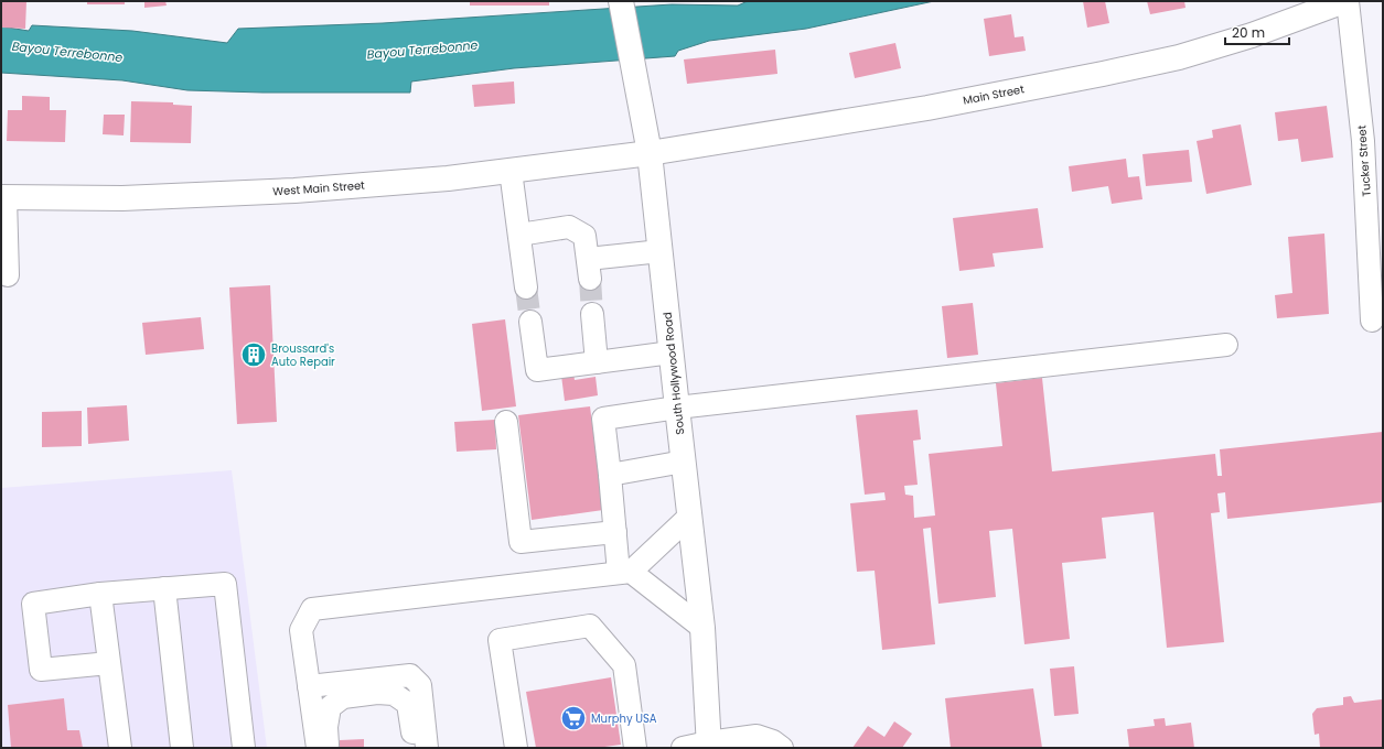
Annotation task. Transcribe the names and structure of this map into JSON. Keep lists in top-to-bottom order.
{
  "streets": {
    "main road": ["Main Street", "West Main Street", "South Hollywood Road"],
    "street": ["Tucker Street"]
  },
  "crossings": [
    ["Main Street", "West Main Street"],
    ["Main Street", "South Hollywood Road"],
    ["West Main Street", "South Hollywood Road"]
  ],
  "water": ["Bayou Terrebonne"],
  "places": {
    "building": ["Broussard's Auto Repair"],
    "supermarket": ["Murphy USA"]
  },
  "scale_bar": "20 m"
}
